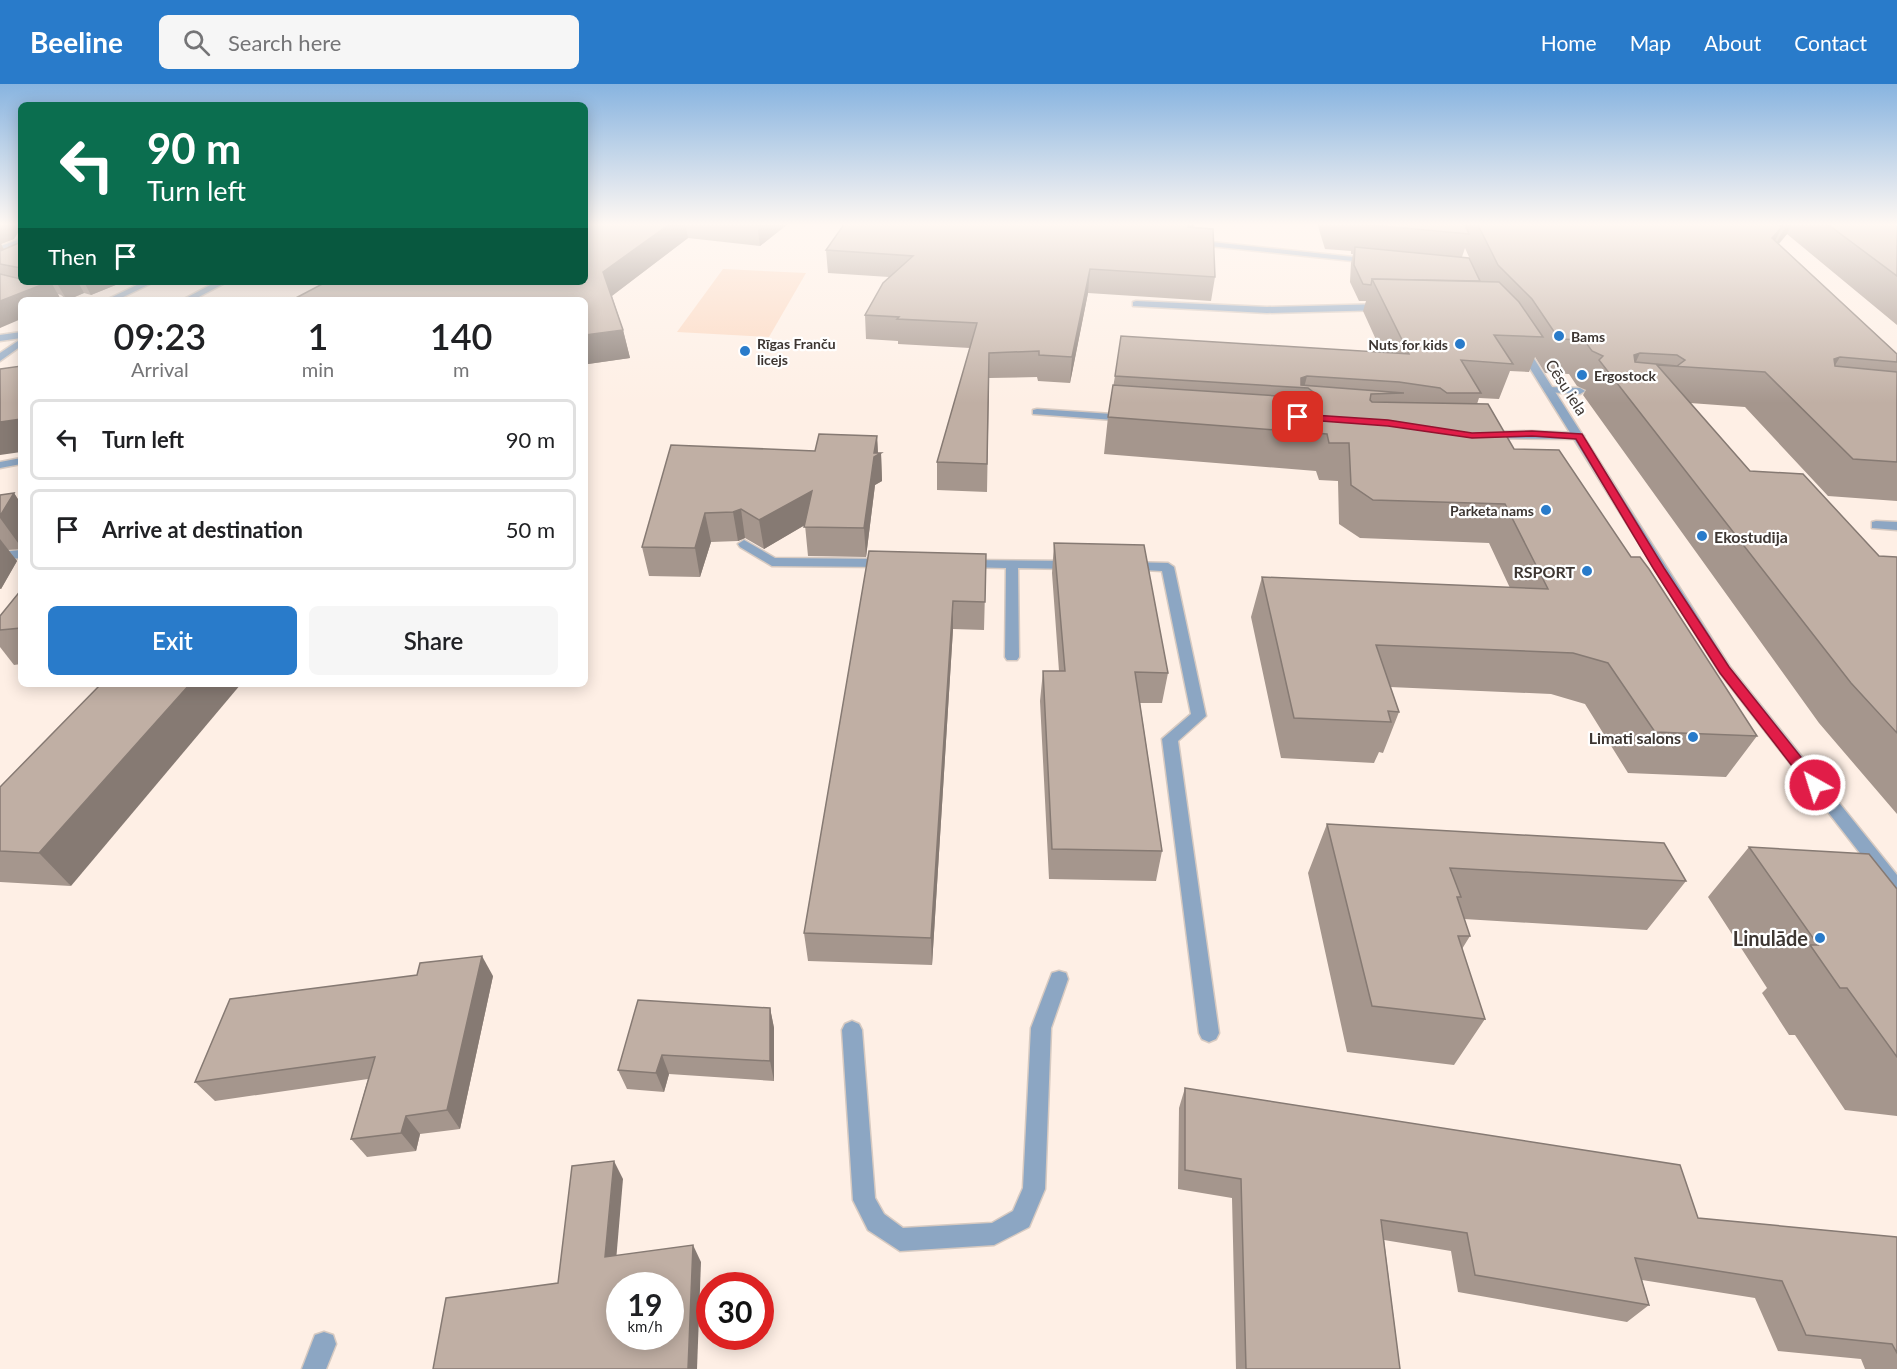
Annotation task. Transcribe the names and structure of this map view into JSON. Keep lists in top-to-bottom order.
{
  "streets": {
    "street": ["Cēsu iela"]
  },
  "places": [
    "Bams",
    "Nuts for kids",
    "Rīgas Franču licejs",
    "Ergostock",
    "Parketa nams",
    "Ekostudija",
    "RSPORT",
    "Limati salons",
    "Linulāde"
  ],
  "page": {
    "header": "Beeline",
    "search": "Search here",
    "nav": [
      "Home",
      "Map",
      "About",
      "Contact"
    ],
    "turn": ["90 m", "Turn left"],
    "then": "Then",
    "eta": [
      "09:23",
      "Arrival",
      "1",
      "min",
      "140",
      "m"
    ],
    "list": [
      {
        "name": "Turn left",
        "value": "90 m"
      },
      {
        "name": "Arrive at destination",
        "value": "50 m"
      }
    ],
    "buttons": ["Exit", "Share"],
    "speed": "19 km/h",
    "limit": "30"
  }
}
